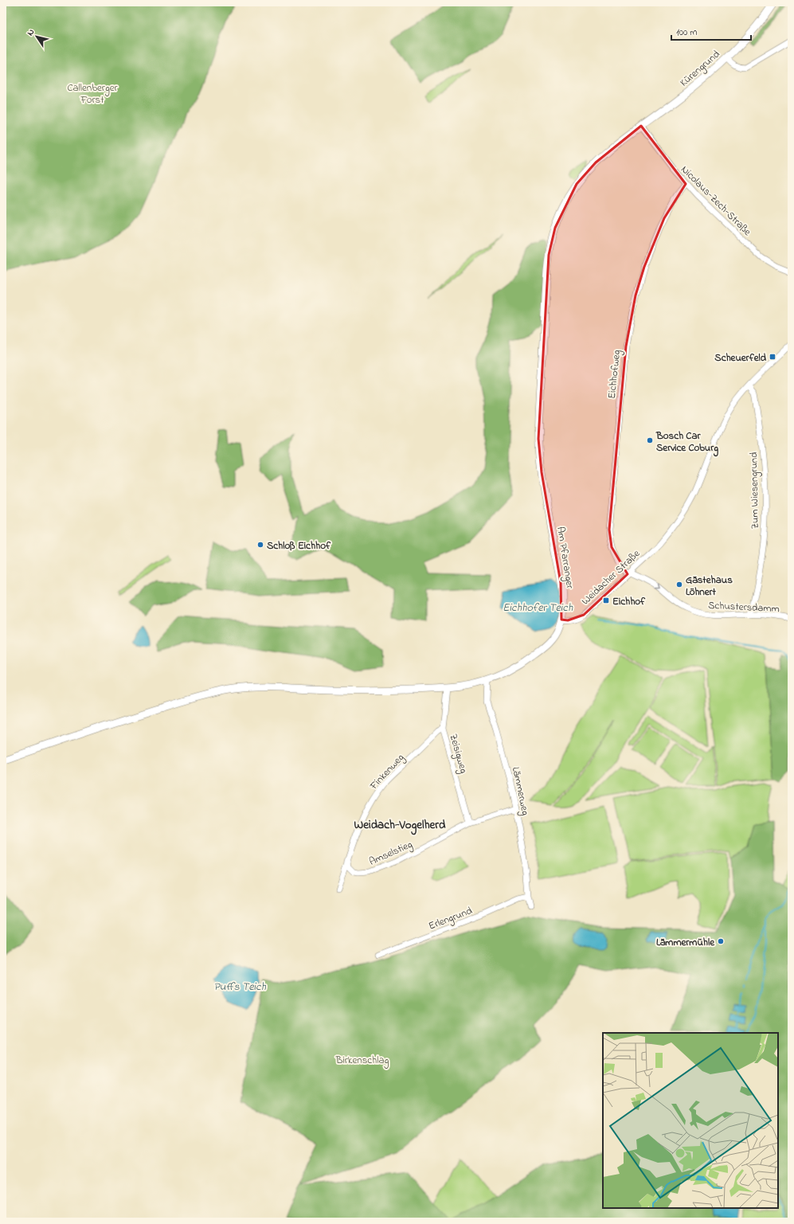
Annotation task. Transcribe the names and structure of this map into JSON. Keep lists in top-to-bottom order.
{
  "streets": {
    "main road": ["Kürengrund", "Am Pfarranger"],
    "street": [
      "Nicolaus-Zech-Straße",
      "Eichhofweg",
      "Zum Wiesengrund",
      "Weidacher Straße",
      "Schustersdamm",
      "Zeisigweg",
      "Finkenweg",
      "Lämmerweg",
      "Amselstieg",
      "Erlengrund"
    ]
  },
  "crossings": [
    ["Kürengrund", "Nicolaus-Zech-Straße"],
    ["Kürengrund", "Am Pfarranger"],
    ["Nicolaus-Zech-Straße", "Eichhofweg"],
    ["Eichhofweg", "Weidacher Straße"],
    ["Eichhofweg", "Schustersdamm"],
    ["Zum Wiesengrund", "Weidacher Straße"],
    ["Zum Wiesengrund", "Schustersdamm"],
    ["Am Pfarranger", "Weidacher Straße"],
    ["Weidacher Straße", "Schustersdamm"],
    ["Zeisigweg", "Finkenweg"],
    ["Zeisigweg", "Amselstieg"],
    ["Finkenweg", "Amselstieg"],
    ["Lämmerweg", "Amselstieg"],
    ["Lämmerweg", "Erlengrund"]
  ],
  "one_way": ["Schustersdamm"],
  "districts": ["Weidach-Vogelherd"],
  "water": ["Eichhofer Teich", "Puffs Teich"],
  "parks": ["Callenberger Forst", "Birkenschlag"],
  "places": {
    "transit": ["Scheuerfeld", "Eichhof"],
    "other": [
      "Bosch Car Service Coburg",
      "Schloß Eichhof",
      "Gästehaus Löhnert",
      "Lämmermühle"
    ]
  },
  "scale_bar": "100 m",
  "north": "top left"
}
